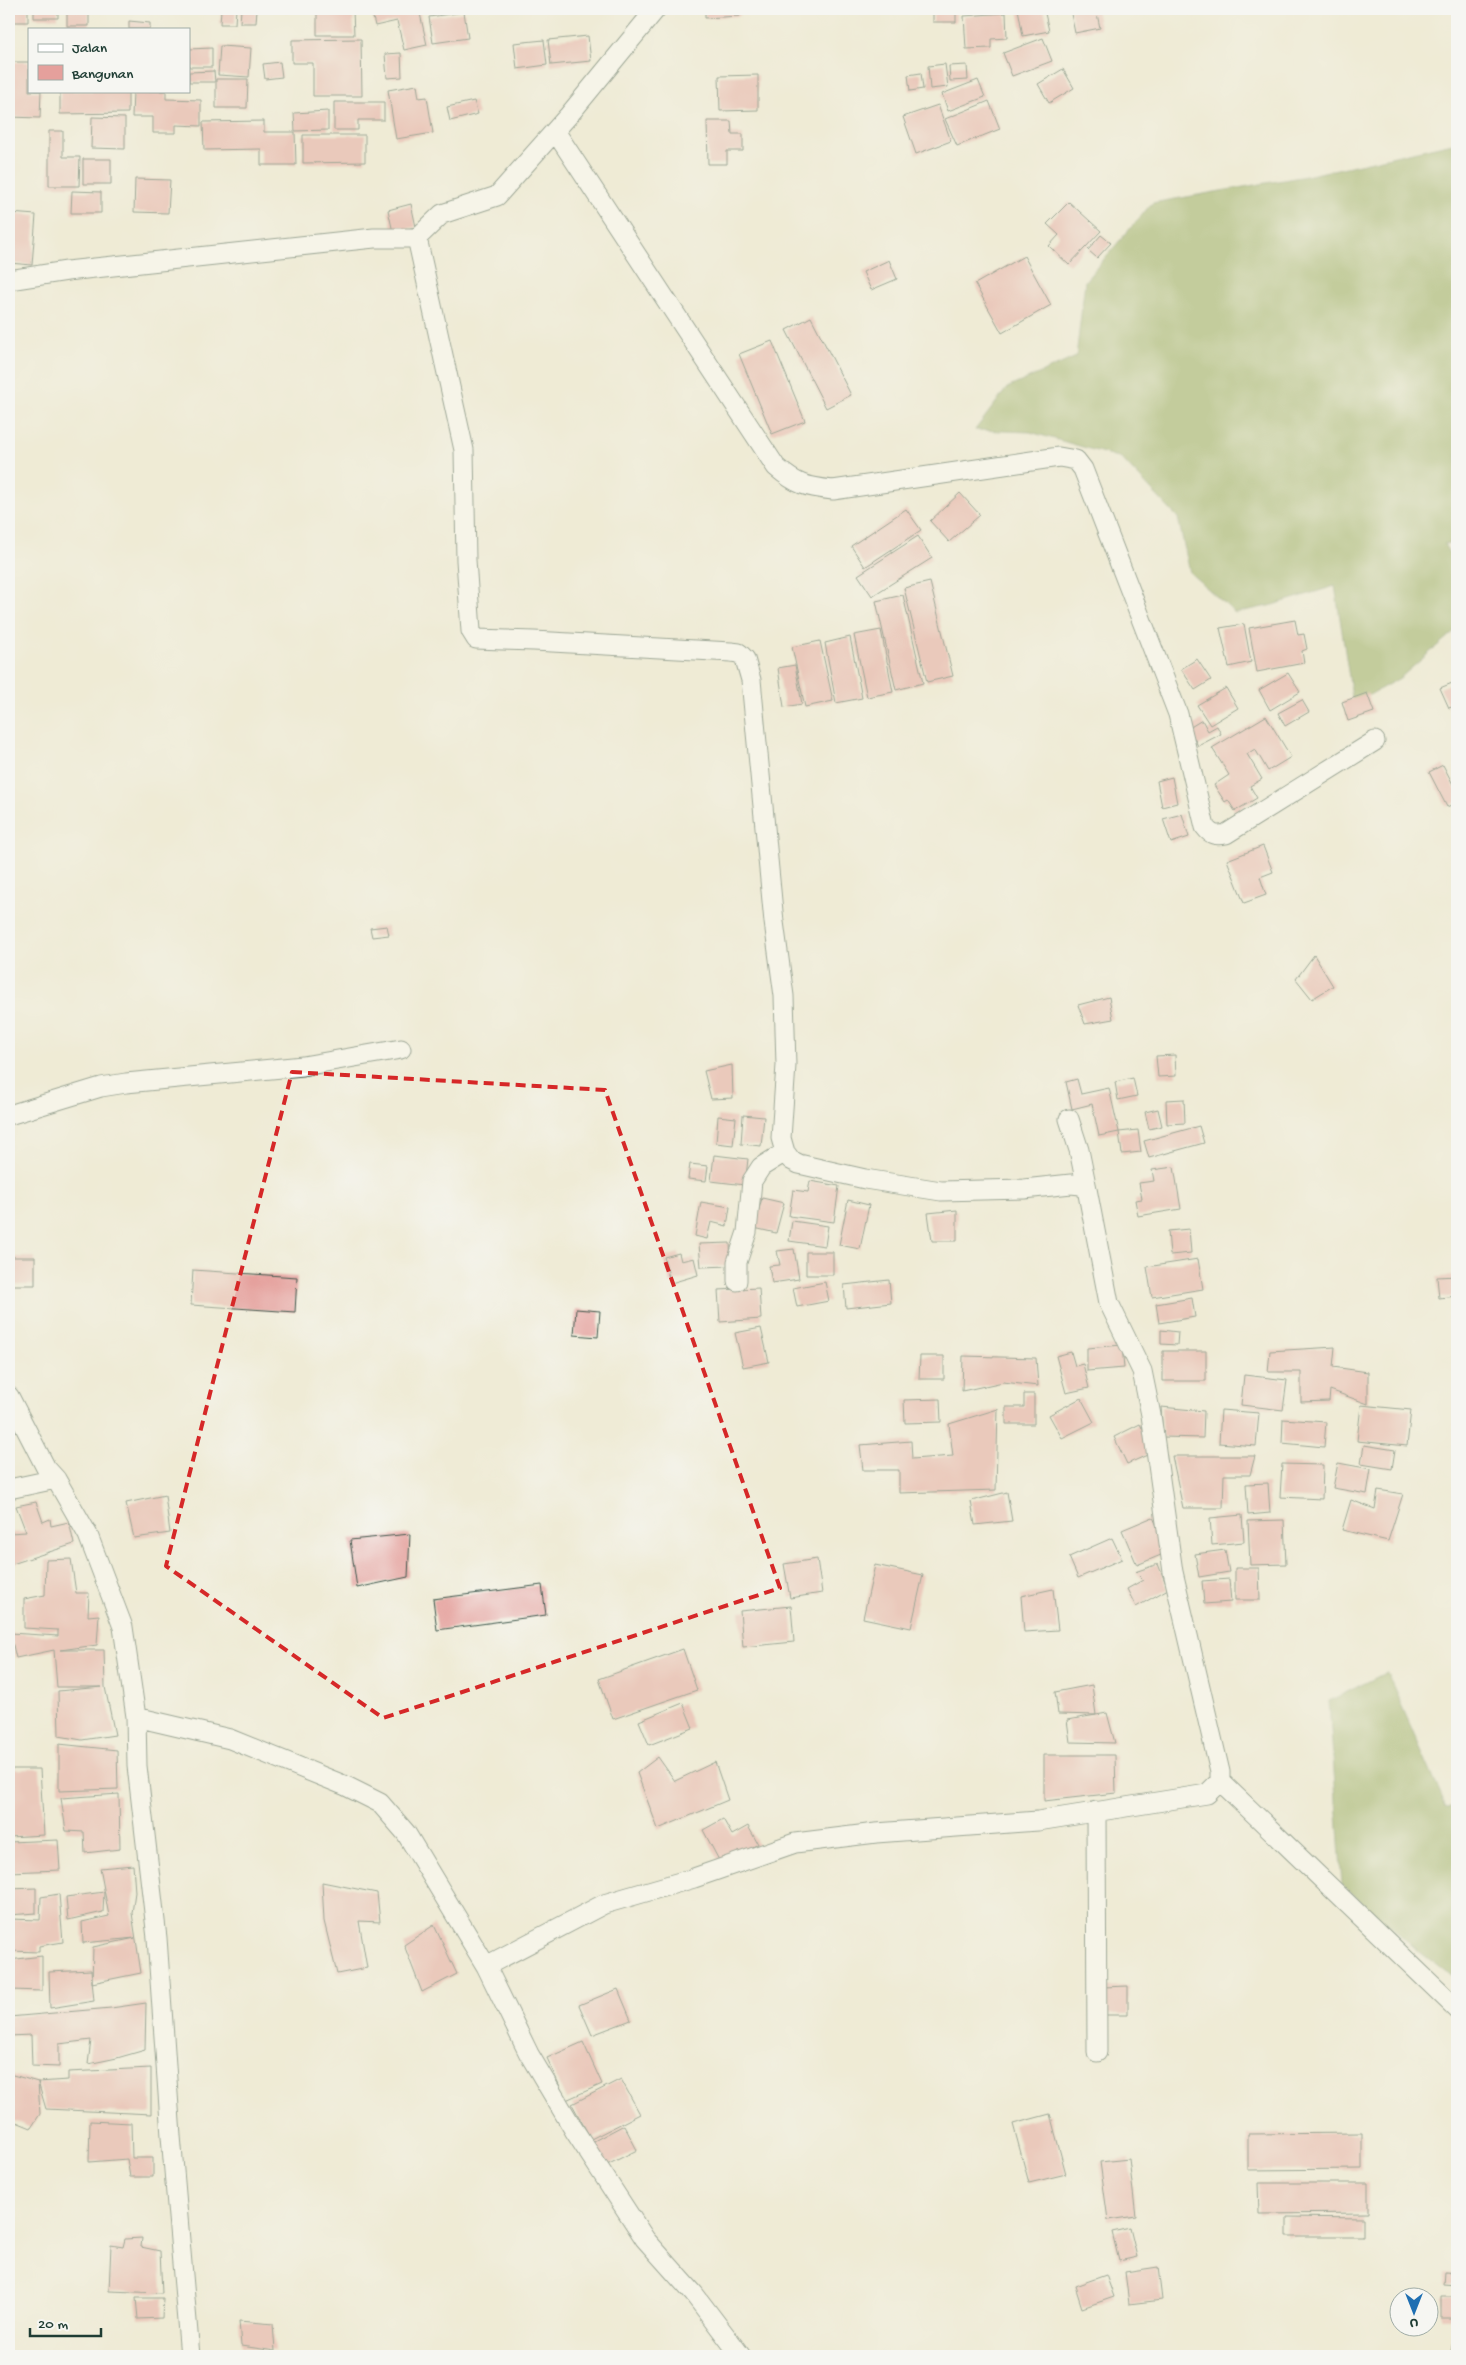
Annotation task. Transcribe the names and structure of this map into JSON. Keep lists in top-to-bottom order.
{
  "legend": ["Jalan", "Bangunan"],
  "scale_bar": "20 m",
  "north": "bottom"
}
